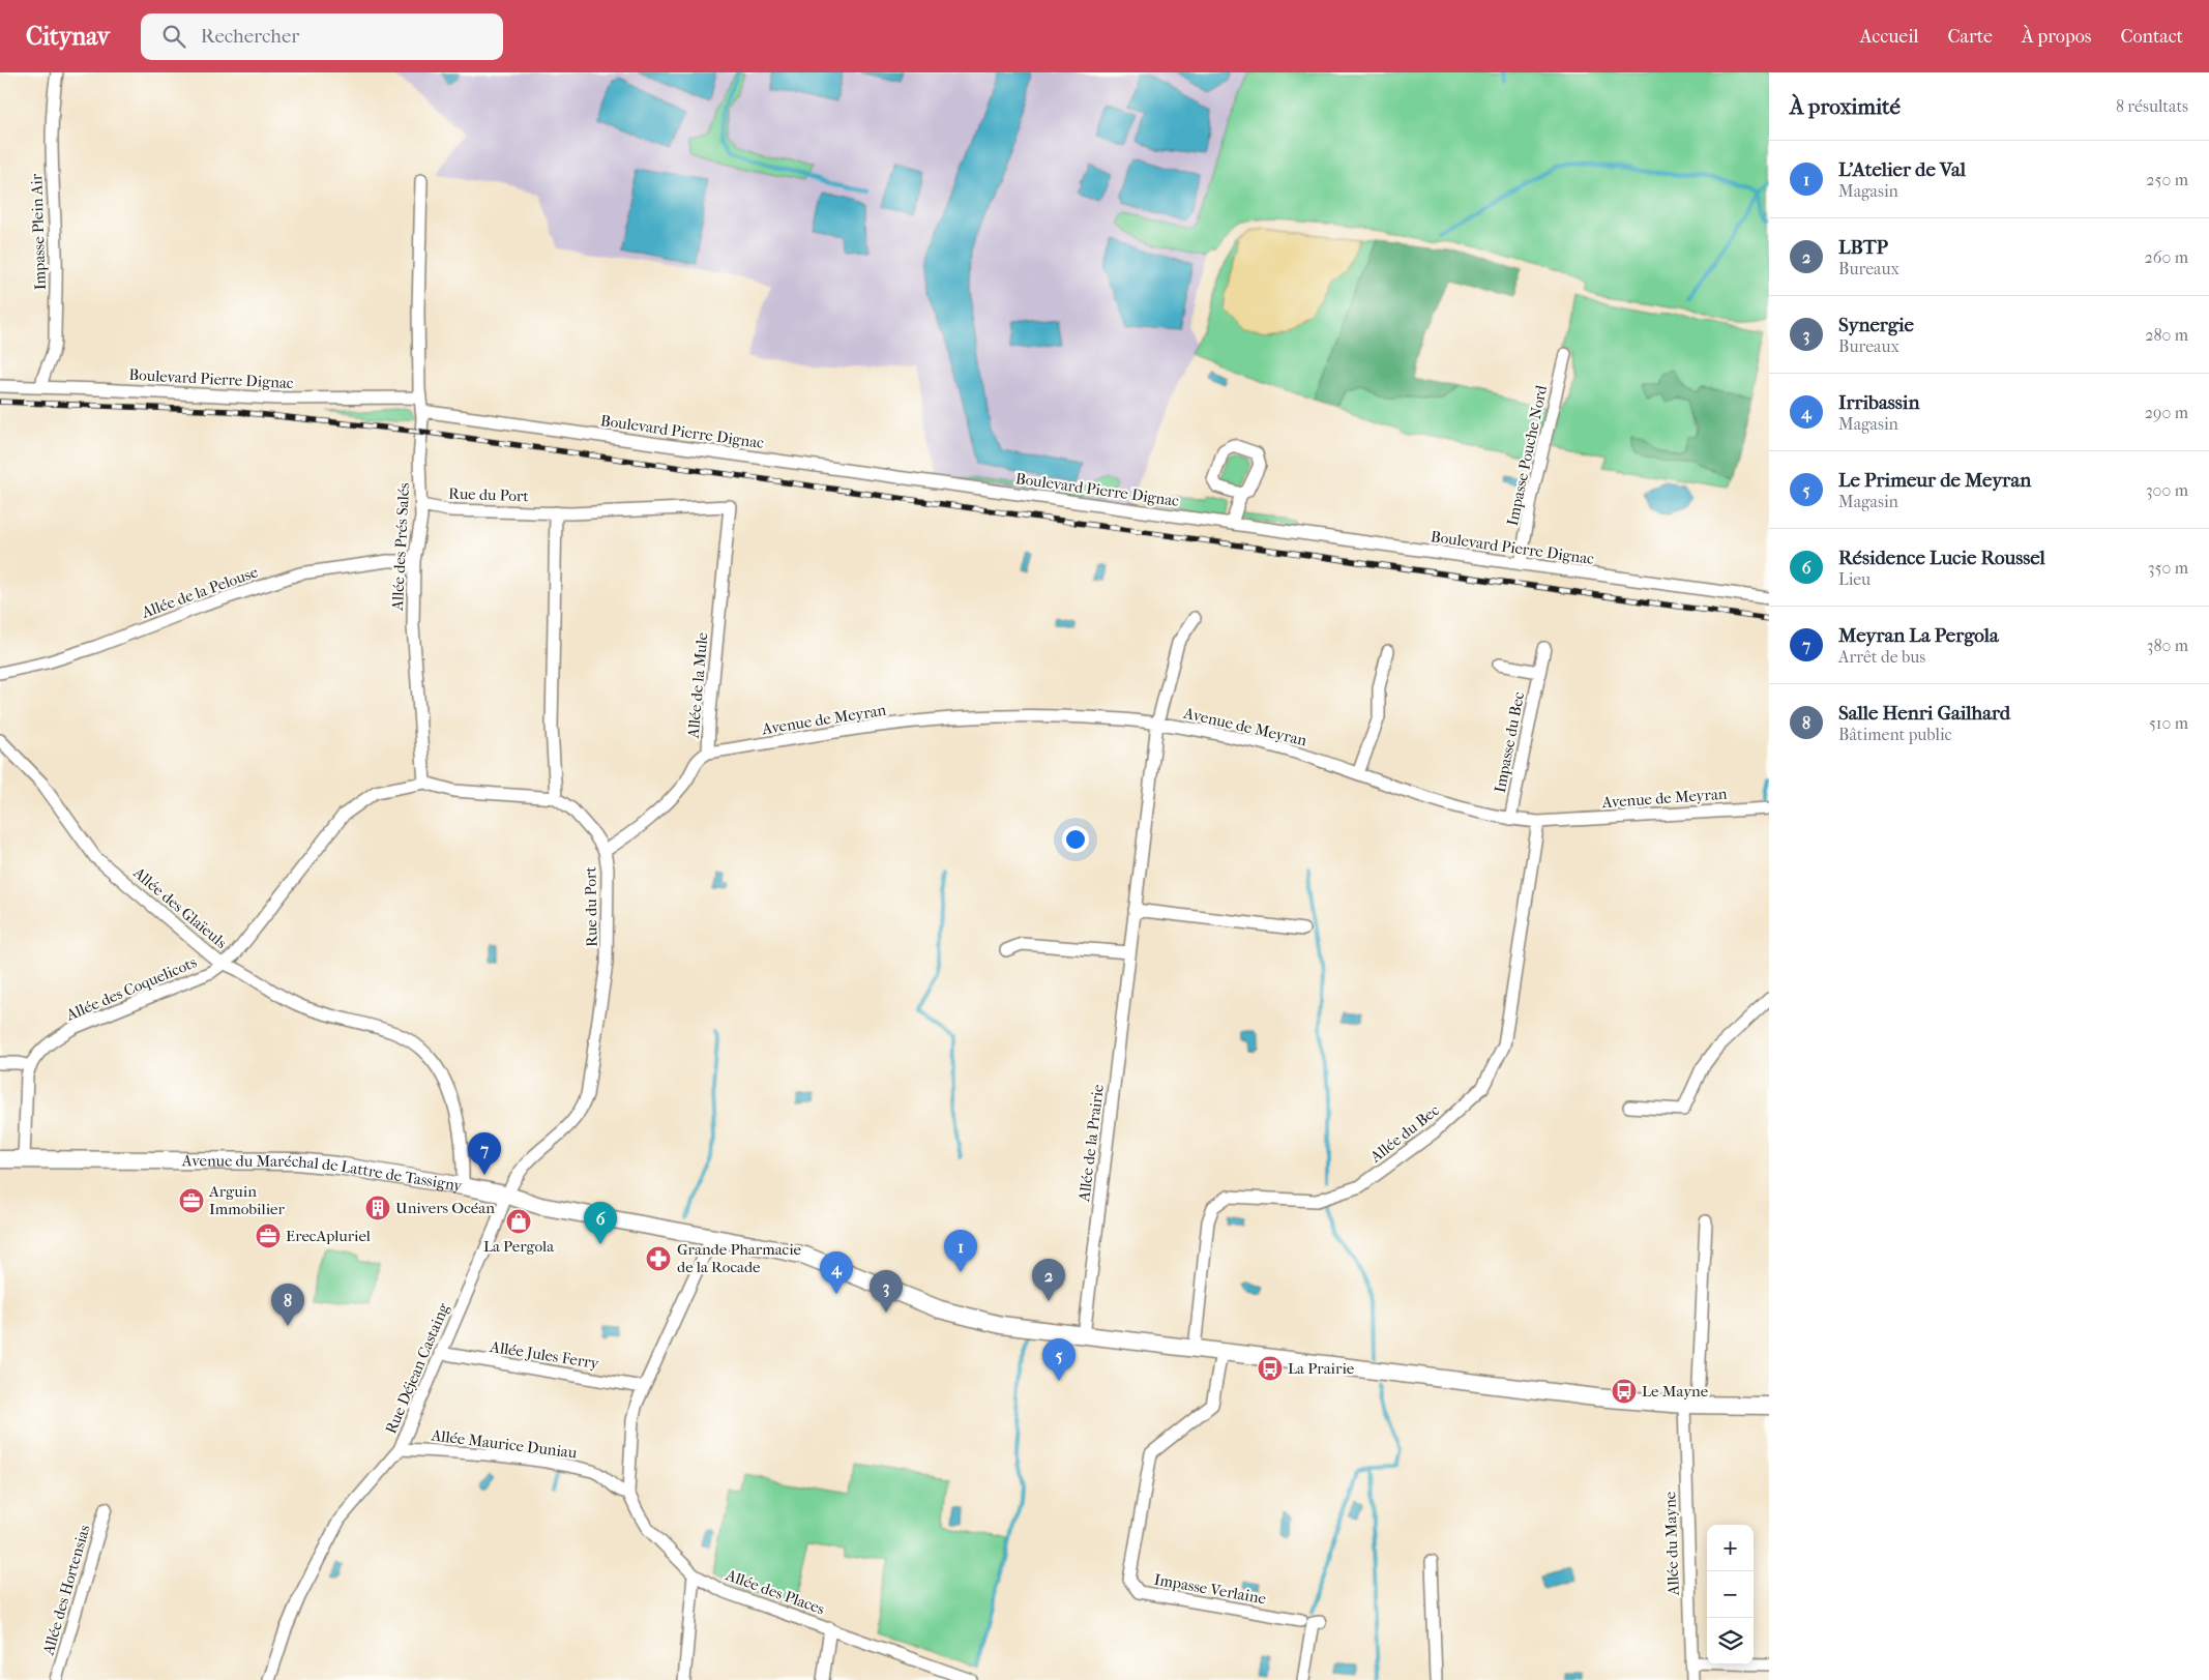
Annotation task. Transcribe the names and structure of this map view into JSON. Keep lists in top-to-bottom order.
{
  "streets": {
    "main road": ["Avenue du Maréchal de Lattre de Tassigny"],
    "street": [
      "Impasse Plein Air",
      "Boulevard Pierre Dignac",
      "Impasse Pouche Nord",
      "Rue du Port",
      "Allée des Prés Salés",
      "Allée de la Pelouse",
      "Allée de la Mule",
      "Avenue de Meyran",
      "Impasse du Bec",
      "Allée des Glaïeuls",
      "Allée des Coquelicots",
      "Allée du Bec",
      "Allée de la Prairie",
      "Allée Jules Ferry",
      "Rue Déjean Castaing",
      "Allée Maurice Duniau",
      "Allée du Mayne",
      "Impasse Verlaine",
      "Allée des Hortensias",
      "Allée des Places"
    ]
  },
  "crossings": [
    ["Impasse Plein Air", "Boulevard Pierre Dignac"],
    ["Boulevard Pierre Dignac", "Impasse Pouche Nord"],
    ["Boulevard Pierre Dignac", "Allée des Prés Salés"],
    ["Rue du Port", "Allée des Prés Salés"],
    ["Rue du Port", "Allée de la Mule"],
    ["Rue du Port", "Avenue du Maréchal de Lattre de Tassigny"],
    ["Rue du Port", "Rue Déjean Castaing"],
    ["Allée des Prés Salés", "Allée de la Pelouse"],
    ["Allée des Prés Salés", "Allée des Coquelicots"],
    ["Allée de la Mule", "Avenue de Meyran"],
    ["Avenue de Meyran", "Impasse du Bec"],
    ["Avenue de Meyran", "Allée du Bec"],
    ["Avenue de Meyran", "Allée de la Prairie"],
    ["Allée des Glaïeuls", "Allée des Coquelicots"],
    ["Allée des Glaïeuls", "Avenue du Maréchal de Lattre de Tassigny"],
    ["Allée des Coquelicots", "Avenue du Maréchal de Lattre de Tassigny"],
    ["Allée du Bec", "Avenue du Maréchal de Lattre de Tassigny"],
    ["Allée de la Prairie", "Avenue du Maréchal de Lattre de Tassigny"],
    ["Avenue du Maréchal de Lattre de Tassigny", "Rue Déjean Castaing"],
    ["Avenue du Maréchal de Lattre de Tassigny", "Allée du Mayne"],
    ["Avenue du Maréchal de Lattre de Tassigny", "Impasse Verlaine"],
    ["Avenue du Maréchal de Lattre de Tassigny", "Allée des Places"],
    ["Allée Jules Ferry", "Rue Déjean Castaing"],
    ["Allée Jules Ferry", "Allée des Places"],
    ["Rue Déjean Castaing", "Allée Maurice Duniau"],
    ["Allée Maurice Duniau", "Allée des Places"]
  ],
  "places": {
    "office": ["Arguin Immobilier", "ErecApluriel"],
    "building": ["Univers Océan"],
    "shop": ["La Pergola"],
    "pharmacy": ["Grande Pharmacie de la Rocade"],
    "bus stop": ["La Prairie", "Le Mayne"]
  },
  "page": {
    "header": "Citynav",
    "search": "Rechercher",
    "nav": [
      "Accueil",
      "Carte",
      "À propos",
      "Contact"
    ],
    "heading": ["À proximité", "8 résultats"],
    "list": [
      {
        "mark": "1",
        "name": "L'Atelier de Val",
        "note": "Magasin",
        "value": "250 m"
      },
      {
        "mark": "2",
        "name": "LBTP",
        "note": "Bureaux",
        "value": "260 m"
      },
      {
        "mark": "3",
        "name": "Synergie",
        "note": "Bureaux",
        "value": "280 m"
      },
      {
        "mark": "4",
        "name": "Irribassin",
        "note": "Magasin",
        "value": "290 m"
      },
      {
        "mark": "5",
        "name": "Le Primeur de Meyran",
        "note": "Magasin",
        "value": "300 m"
      },
      {
        "mark": "6",
        "name": "Résidence Lucie Roussel",
        "note": "Lieu",
        "value": "350 m"
      },
      {
        "mark": "7",
        "name": "Meyran La Pergola",
        "note": "Arrêt de bus",
        "value": "380 m"
      },
      {
        "mark": "8",
        "name": "Salle Henri Gailhard",
        "note": "Bâtiment public",
        "value": "510 m"
      }
    ],
    "pins": [
      "7",
      "6",
      "1",
      "4",
      "2",
      "3",
      "8",
      "5"
    ],
    "map_buttons": ["+", "−"]
  }
}
